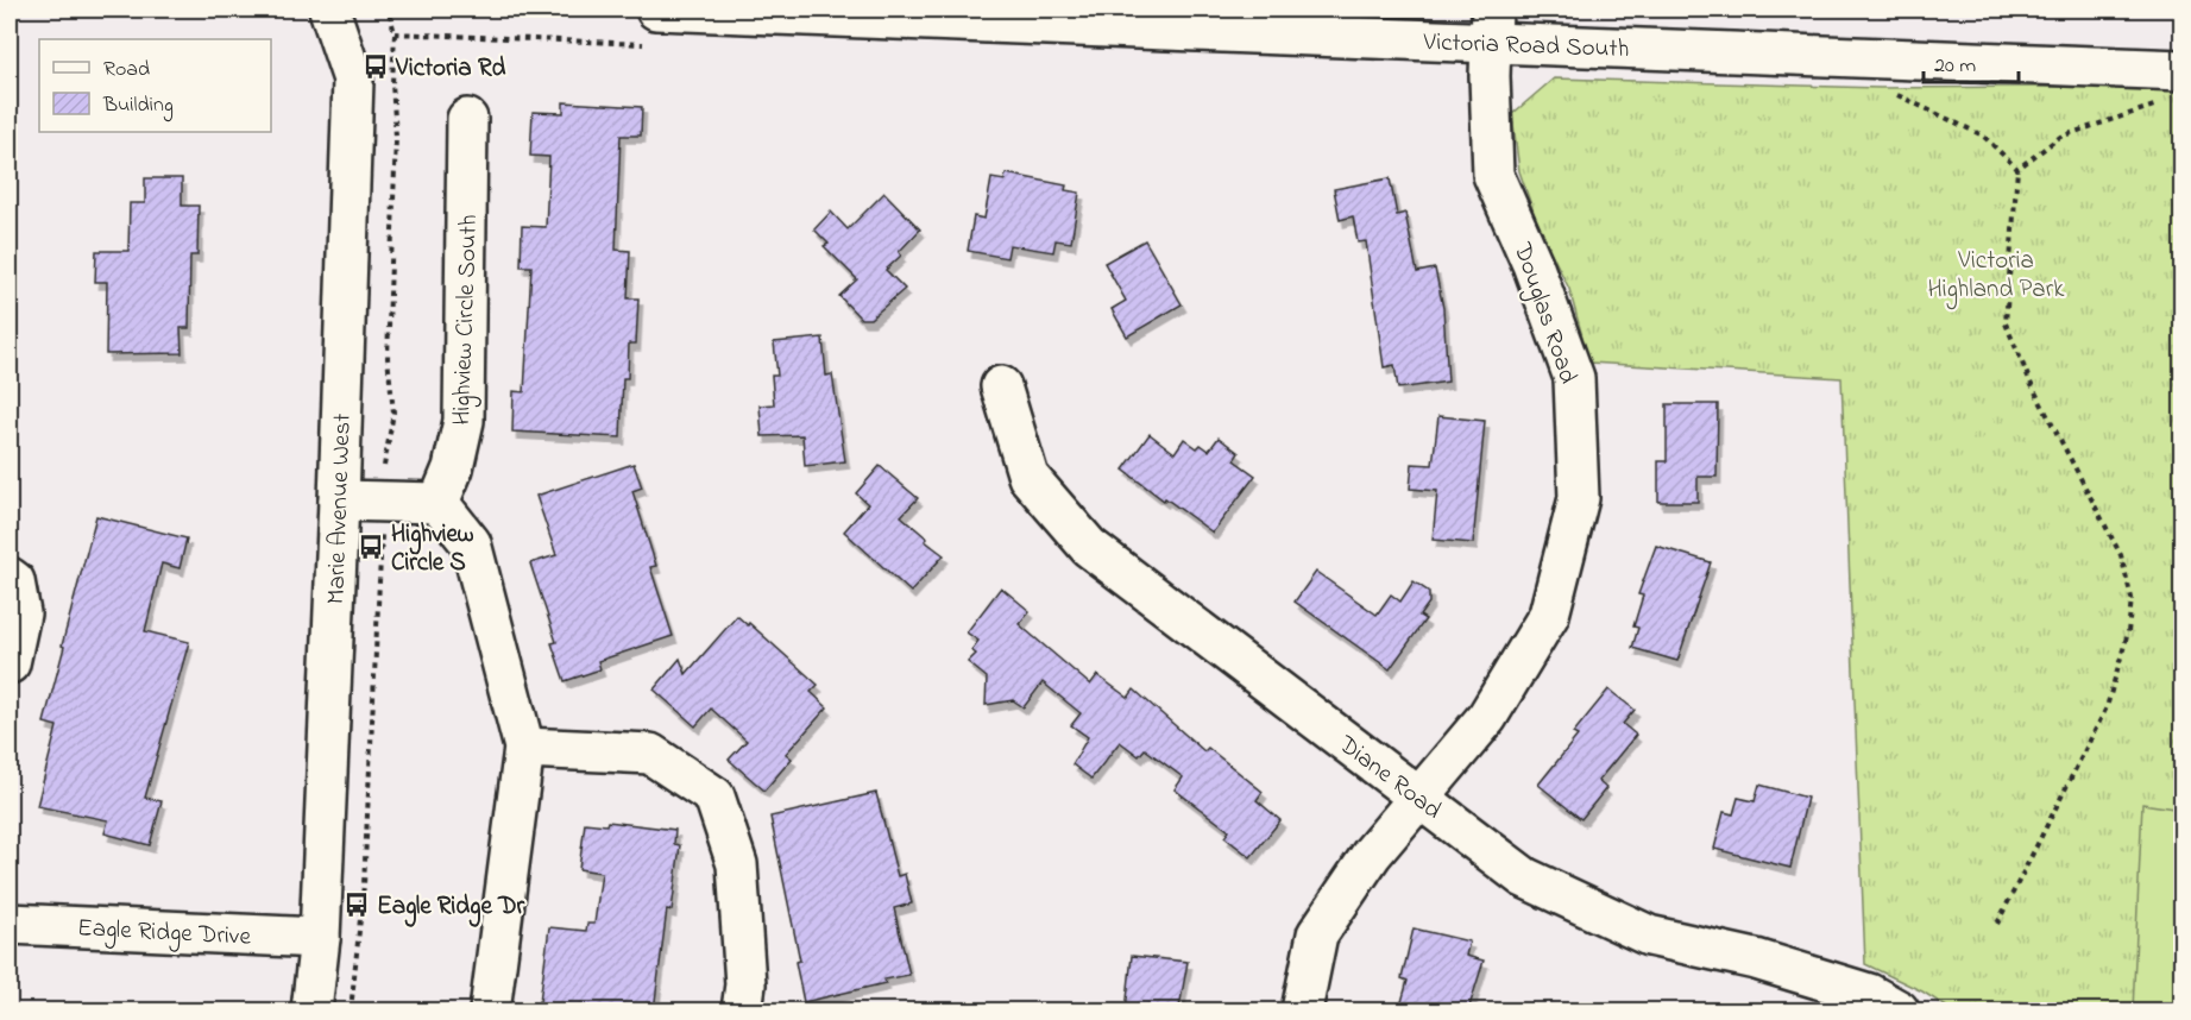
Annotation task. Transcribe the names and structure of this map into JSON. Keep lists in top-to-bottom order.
{
  "streets": {
    "street": [
      "Victoria Road South",
      "Douglas Road",
      "Highview Circle South",
      "Marie Avenue West",
      "Diane Road",
      "Eagle Ridge Drive"
    ]
  },
  "crossings": [
    ["Victoria Road South", "Douglas Road"],
    ["Douglas Road", "Diane Road"],
    ["Marie Avenue West", "Eagle Ridge Drive"]
  ],
  "parks": ["Victoria Highland Park"],
  "places": {
    "bus stop": ["Victoria Rd", "Highview Circle S", "Eagle Ridge Dr"]
  },
  "legend": ["Road", "Building"],
  "scale_bar": "20 m"
}
